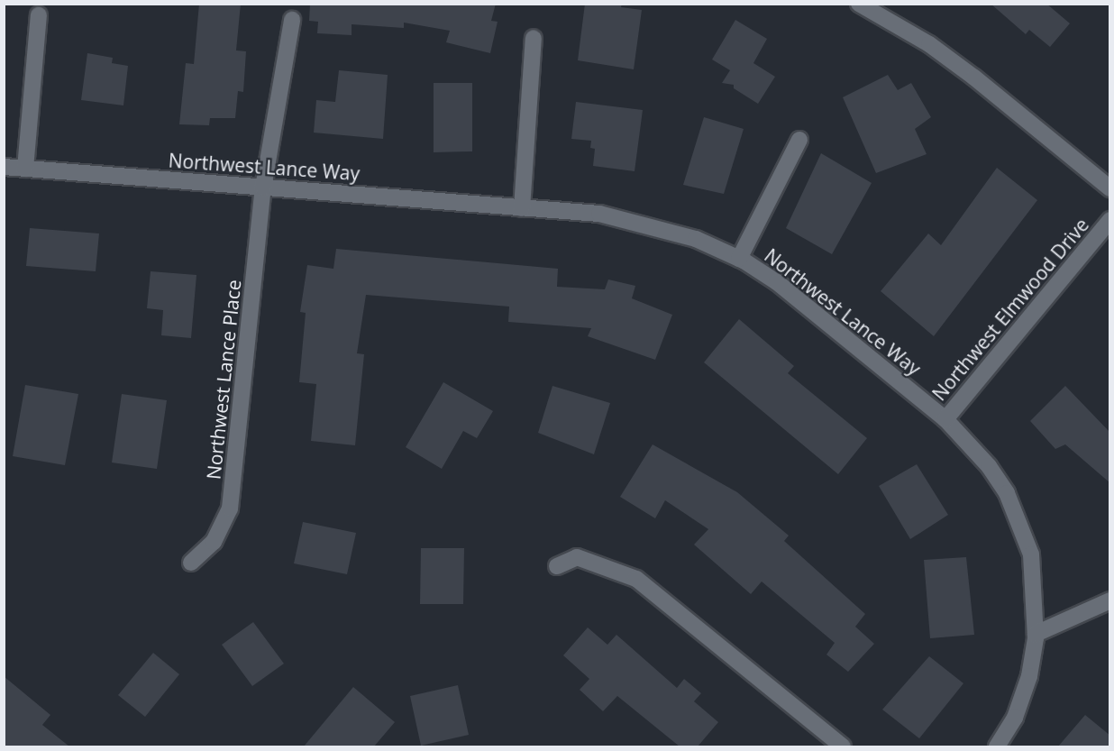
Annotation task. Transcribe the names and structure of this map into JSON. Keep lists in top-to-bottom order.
{
  "streets": {
    "street": ["Northwest Lance Way", "Northwest Elmwood Drive", "Northwest Lance Place"]
  },
  "crossings": [
    ["Northwest Lance Way", "Northwest Elmwood Drive"],
    ["Northwest Lance Way", "Northwest Lance Place"]
  ]
}
